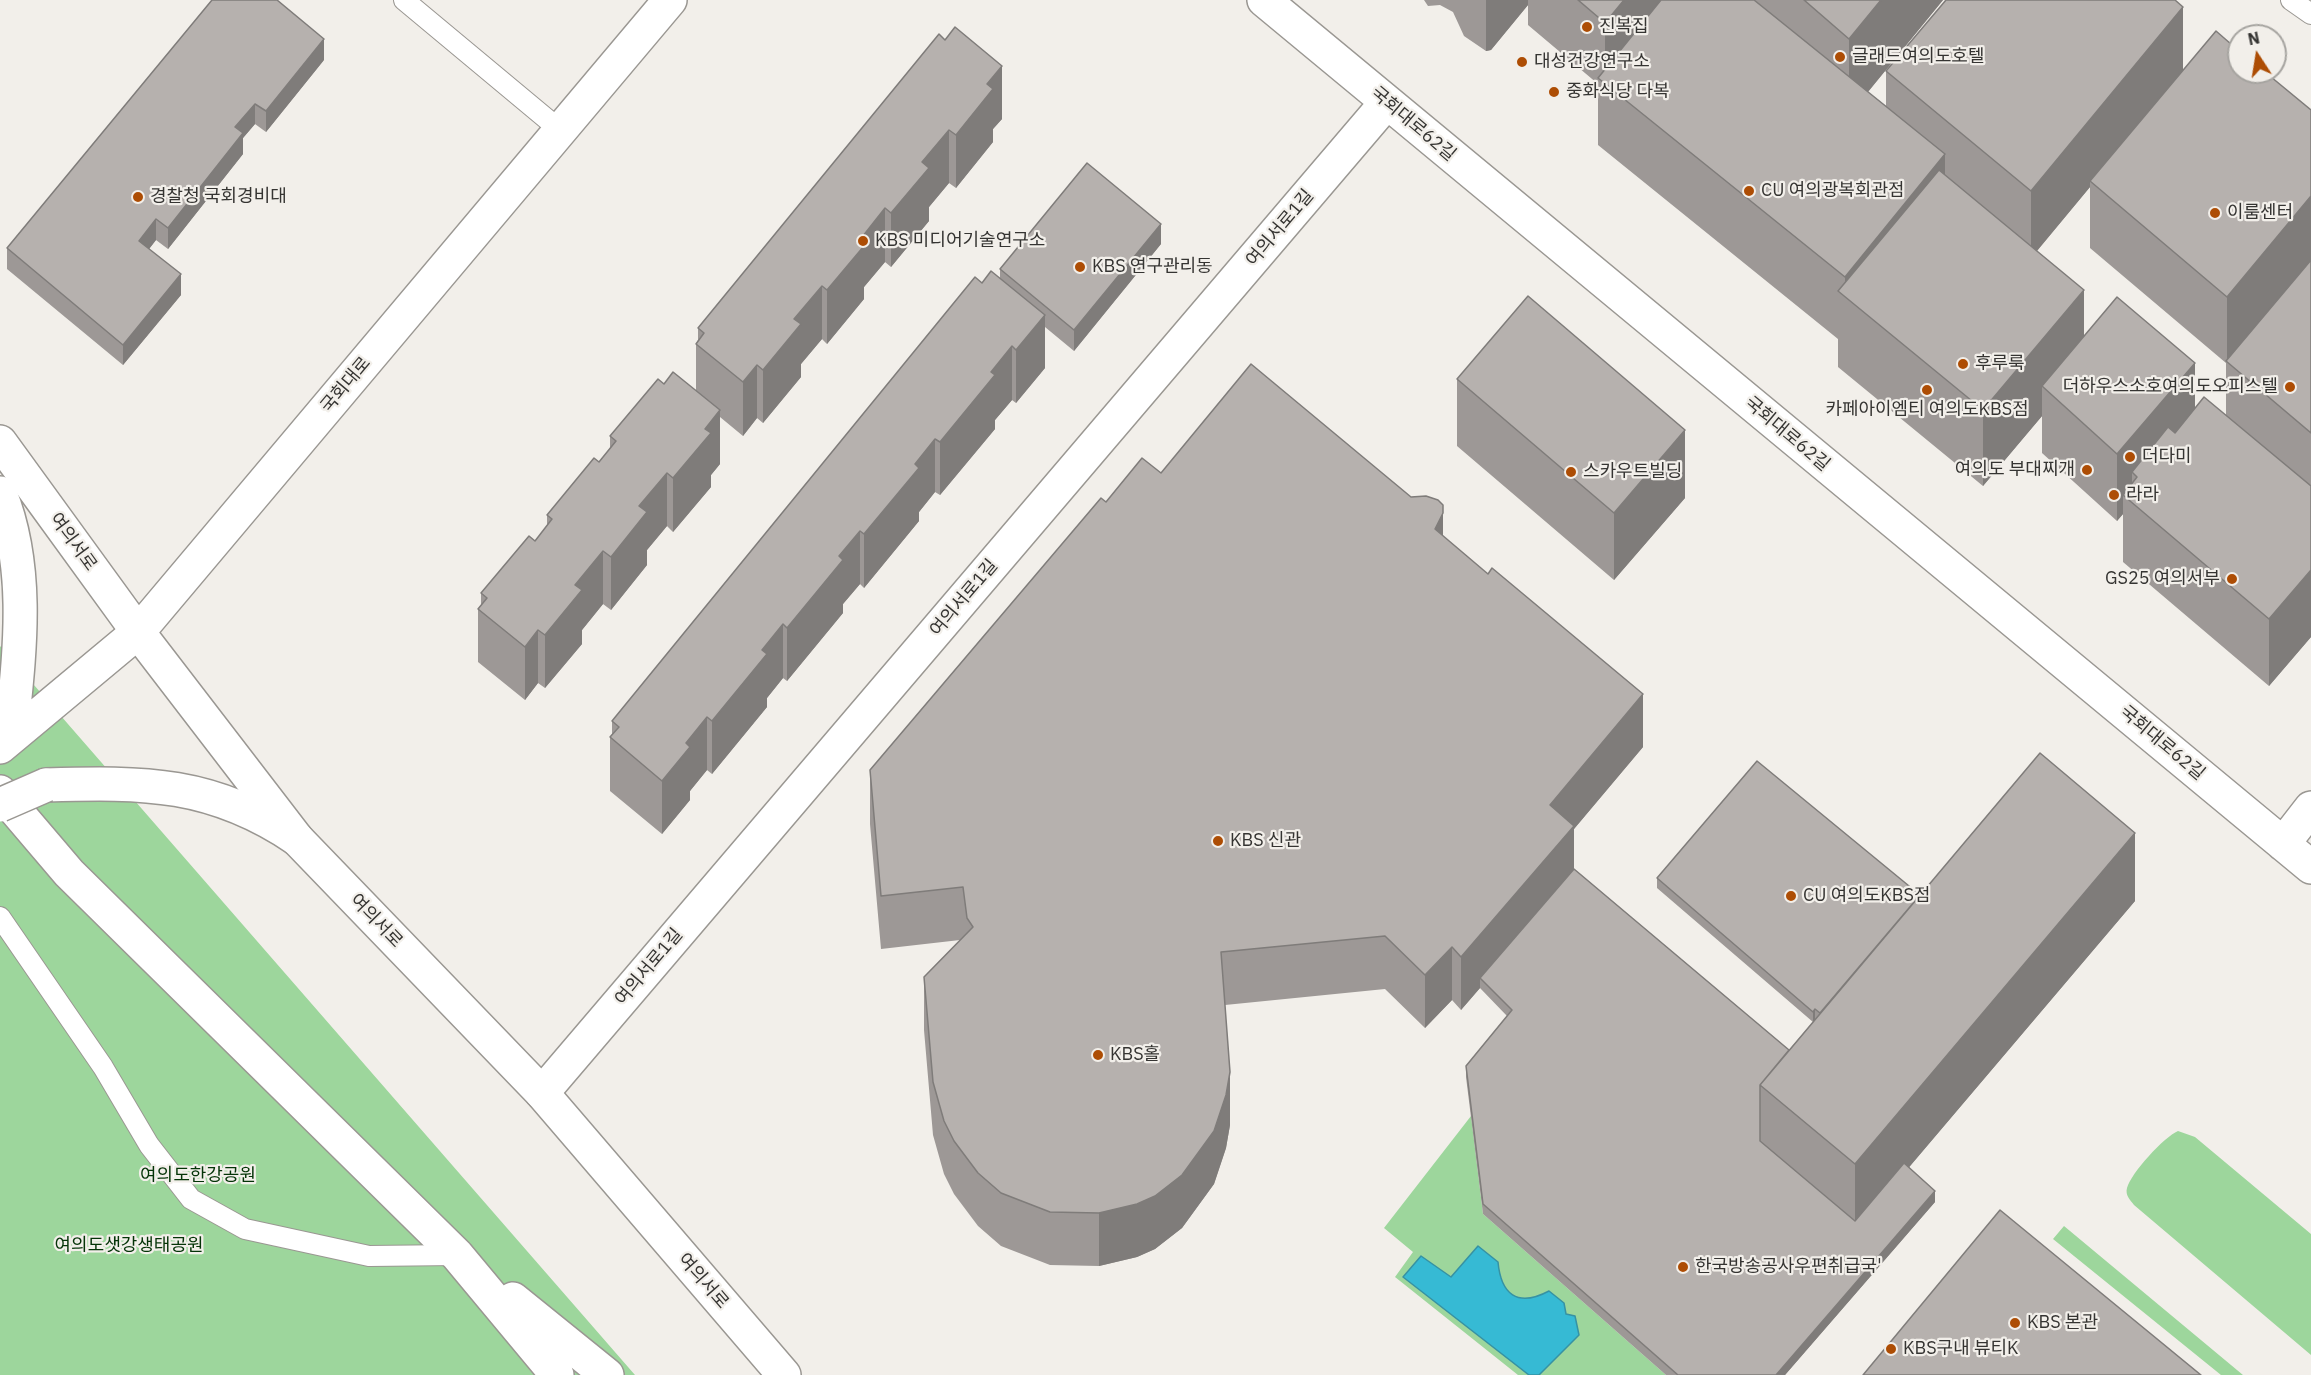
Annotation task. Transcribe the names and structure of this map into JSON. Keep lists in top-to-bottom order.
{
  "streets": {
    "main road": [
      "국회대로62길",
      "여의서로1길",
      "국회대로",
      "여의서로"
    ]
  },
  "crossings": [
    ["국회대로62길", "여의서로1길"],
    ["여의서로1길", "여의서로"],
    ["국회대로", "여의서로"]
  ],
  "parks": ["여의도한강공원", "여의도샛강생태공원"],
  "places": [
    "진복집",
    "글래드여의도호텔",
    "대성건강연구소",
    "중화식당 다복",
    "CU 여의광복회관점",
    "경찰청 국회경비대",
    "이룸센터",
    "KBS 미디어기술연구소",
    "KBS 연구관리동",
    "후루룩",
    "더하우스소호여의도오피스텔",
    "카페아이엠티 여의도KBS점",
    "더다미",
    "여의도 부대찌개",
    "스카우트빌딩",
    "라라",
    "GS25 여의서부",
    "KBS 신관",
    "CU 여의도KBS점",
    "KBS홀",
    "한국방송공사우편취급국'",
    "KBS 본관",
    "KBS구내 뷰티K"
  ],
  "north": "top"
}
